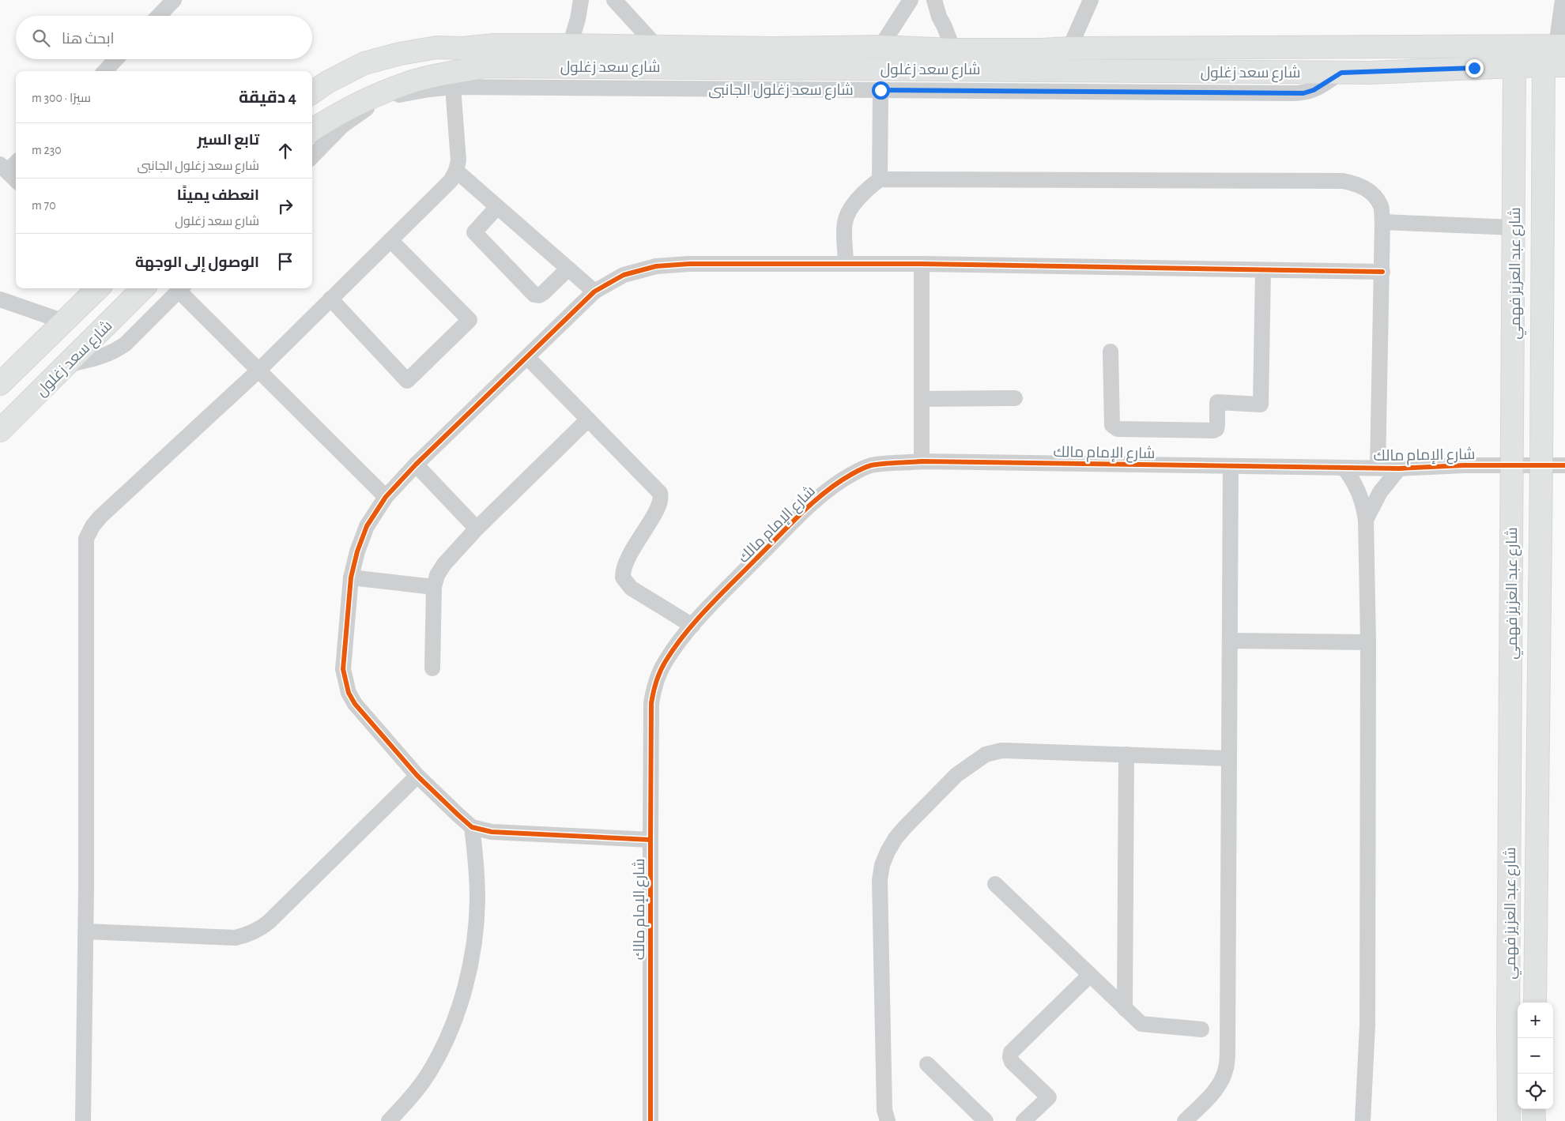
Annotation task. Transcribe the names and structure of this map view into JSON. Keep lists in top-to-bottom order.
{
  "streets": {
    "main road": ["شارع سعد زغلول", "شارع عبد العزيز فهمي"],
    "street": ["شارع سعد زغلول الجانبى", "شارع الإمام مالك"]
  },
  "crossings": [
    ["شارع سعد زغلول", "شارع سعد زغلول الجانبى"],
    ["شارع سعد زغلول", "شارع عبد العزيز فهمي"],
    ["شارع عبد العزيز فهمي", "شارع الإمام مالك"]
  ],
  "page": {
    "search": "ابحث هنا",
    "heading": ["4 دقيقة", "سيرًا · 300 m"],
    "list": [
      ["تابع السير", "شارع سعد زغلول الجانبى", "230 m"],
      ["انعطف يمينًا", "شارع سعد زغلول", "70 m"],
      "الوصول إلى الوجهة"
    ],
    "map_buttons": ["+", "−"]
  }
}
